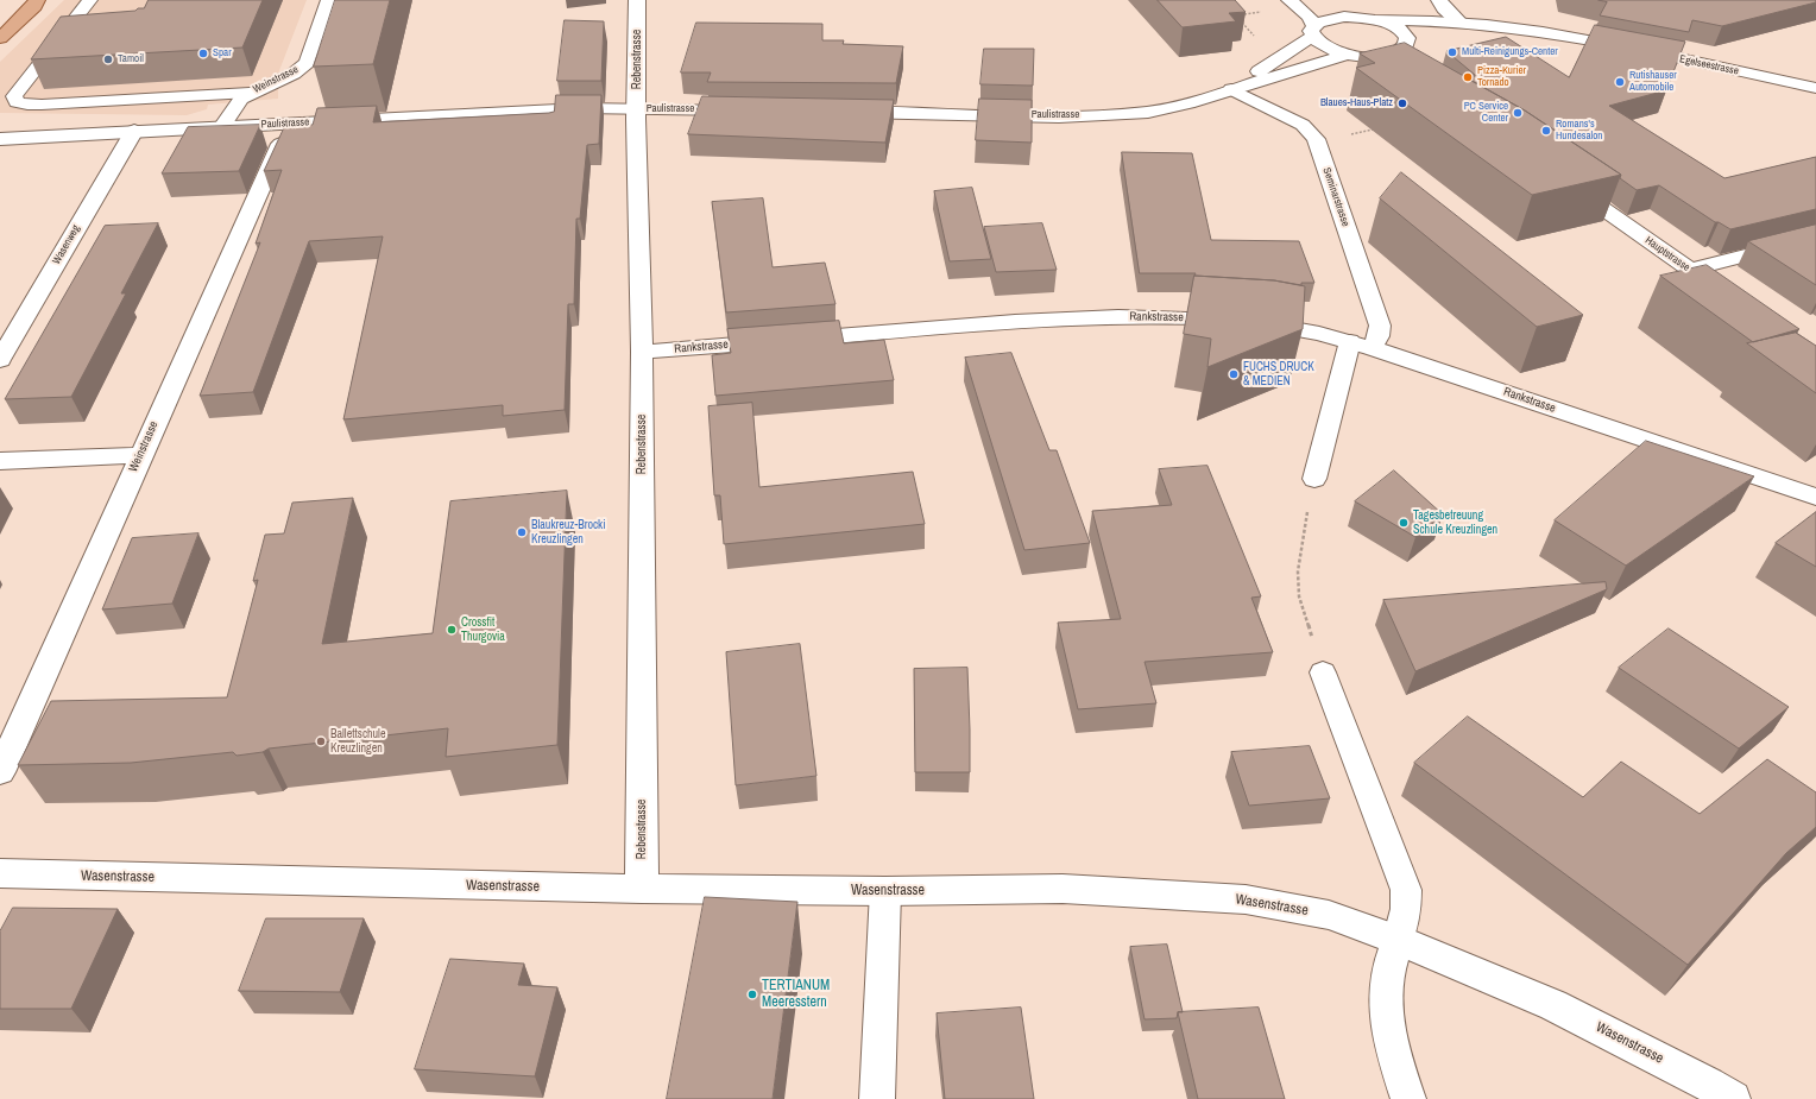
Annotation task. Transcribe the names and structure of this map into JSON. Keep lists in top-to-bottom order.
{
  "streets": {
    "street": [
      "Rebenstrasse",
      "Egelseestrasse",
      "Weinstrasse",
      "Paulistrasse",
      "Seminarstrasse",
      "Wasenweg",
      "Hauptstrasse",
      "Rankstrasse",
      "Wasenstrasse"
    ]
  },
  "crossings": [
    ["Rebenstrasse", "Paulistrasse"],
    ["Rebenstrasse", "Rankstrasse"],
    ["Rebenstrasse", "Wasenstrasse"],
    ["Egelseestrasse", "Paulistrasse"],
    ["Weinstrasse", "Paulistrasse"],
    ["Paulistrasse", "Seminarstrasse"],
    ["Paulistrasse", "Wasenweg"],
    ["Seminarstrasse", "Rankstrasse"]
  ],
  "places": [
    "Multi-Reinigungs-Center",
    "Spar",
    "Tamoil",
    "Pizza-Kurier Tornado",
    "Rutishauser Automobile",
    "Blaues-Haus-Platz",
    "PC Service Center",
    "Romans's Hundesalon",
    "FUCHS DRUCK & MEDIEN",
    "Tagesbetreuung Schule Kreuzlingen",
    "Blaukreuz-Brocki Kreuzlingen",
    "Crossfit Thurgovia",
    "Ballettschule Kreuzlingen",
    "TERTIANUM Meeresstern"
  ]
}
